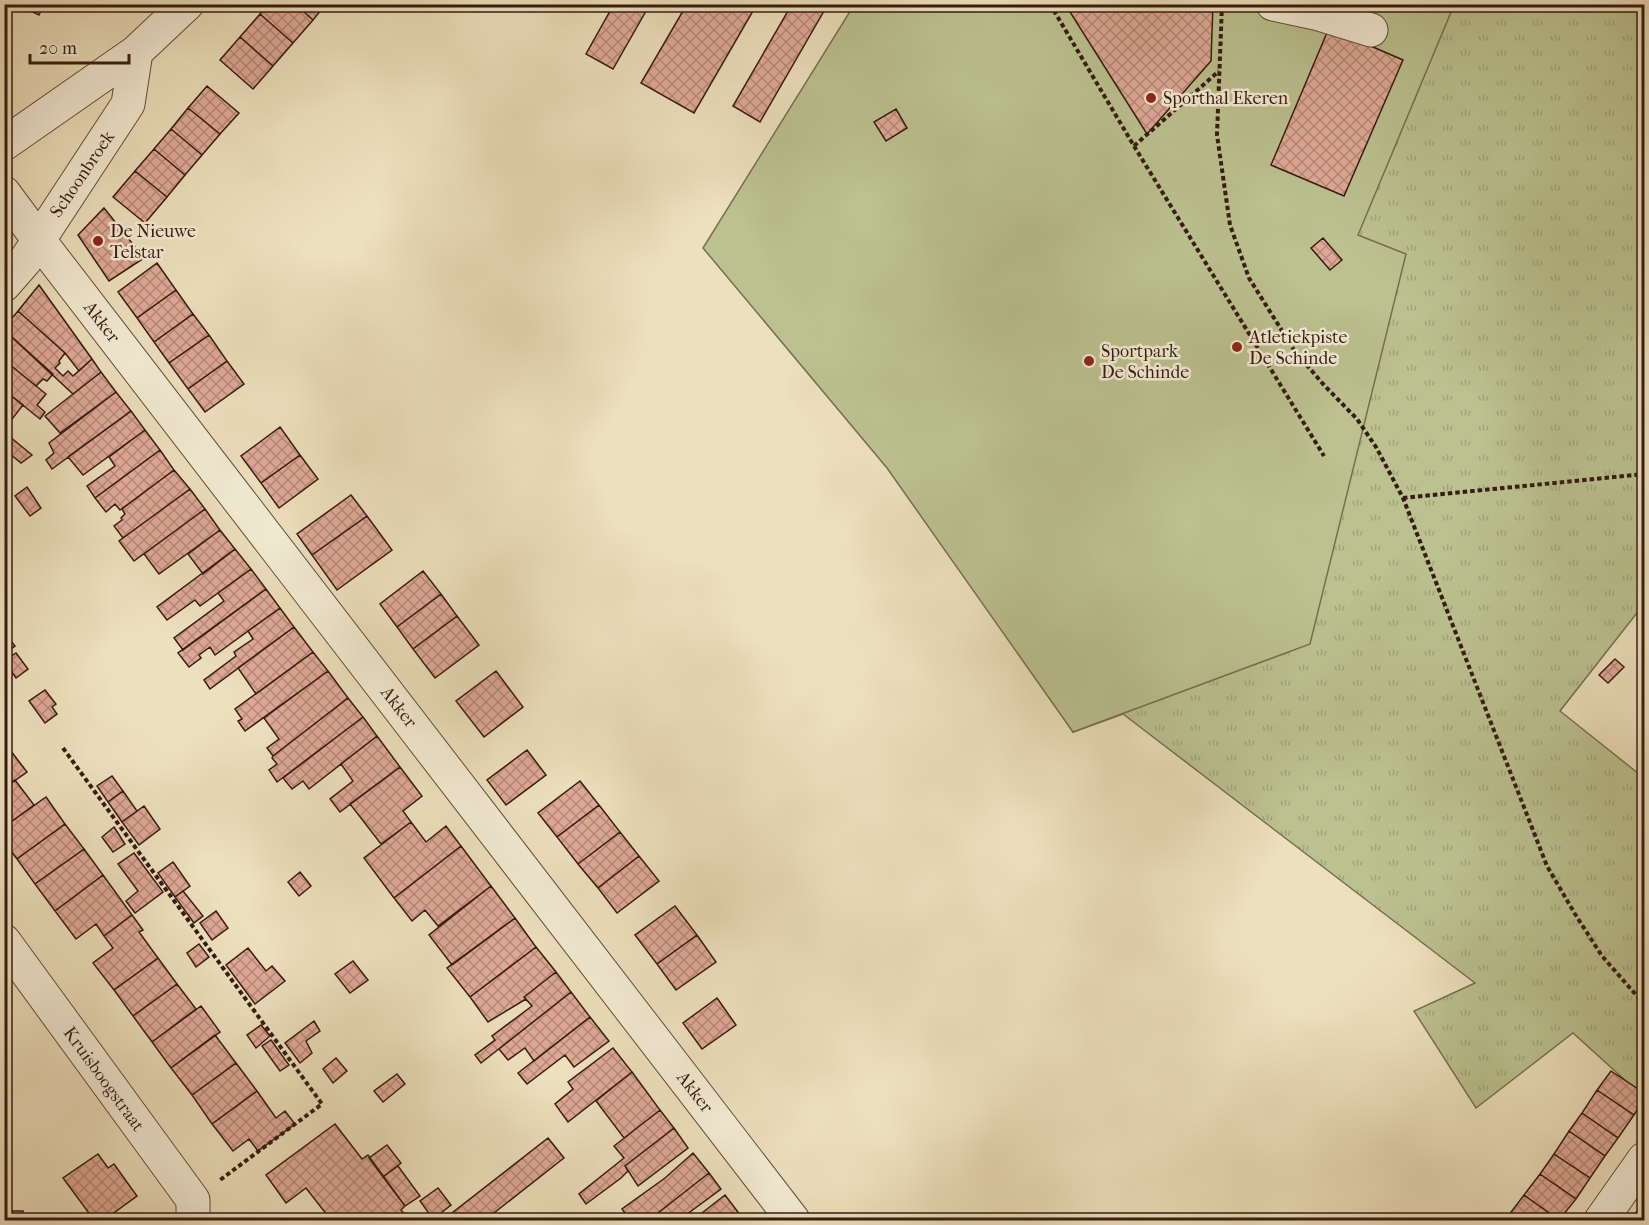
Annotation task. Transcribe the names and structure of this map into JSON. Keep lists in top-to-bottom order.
{
  "streets": {
    "street": ["Schoonbroek", "Akker", "Kruisboogstraat"]
  },
  "crossings": [
    ["Schoonbroek", "Akker"]
  ],
  "places": [
    "Sporthal Ekeren",
    "De Nieuwe Telstar",
    "Atletiekpiste De Schinde",
    "Sportpark De Schinde"
  ],
  "scale_bar": "20 m"
}
